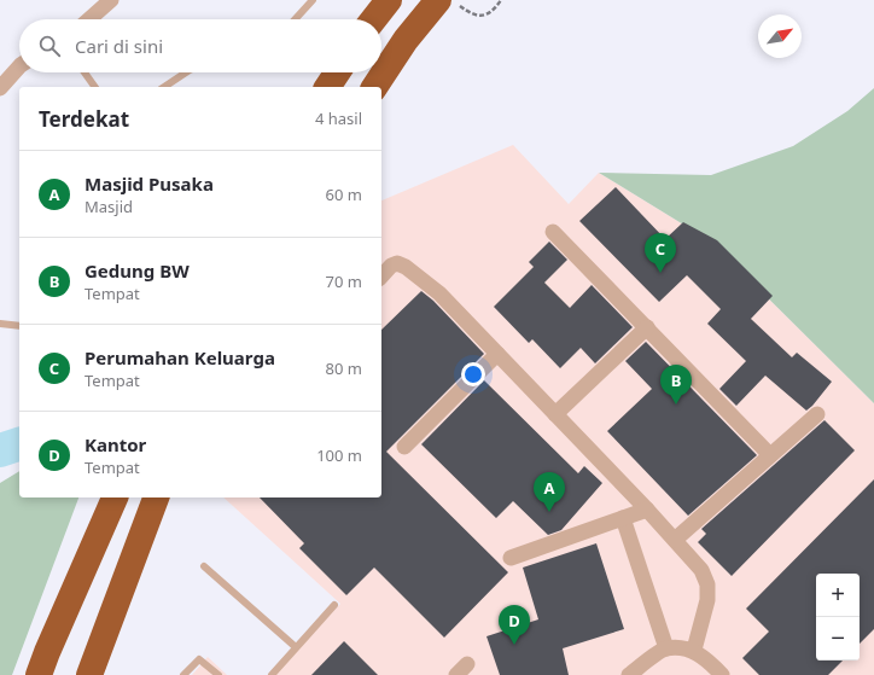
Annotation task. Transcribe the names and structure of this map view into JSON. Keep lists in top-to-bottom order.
{
  "north": "top right",
  "page": {
    "search": "Cari di sini",
    "heading": ["Terdekat", "4 hasil"],
    "list": [
      {
        "mark": "A",
        "name": "Masjid Pusaka",
        "note": "Masjid",
        "value": "60 m"
      },
      {
        "mark": "B",
        "name": "Gedung BW",
        "note": "Tempat",
        "value": "70 m"
      },
      {
        "mark": "C",
        "name": "Perumahan Keluarga",
        "note": "Tempat",
        "value": "80 m"
      },
      {
        "mark": "D",
        "name": "Kantor",
        "note": "Tempat",
        "value": "100 m"
      }
    ],
    "pins": [
      "C",
      "B",
      "A",
      "D"
    ],
    "map_buttons": ["+", "−"]
  }
}
